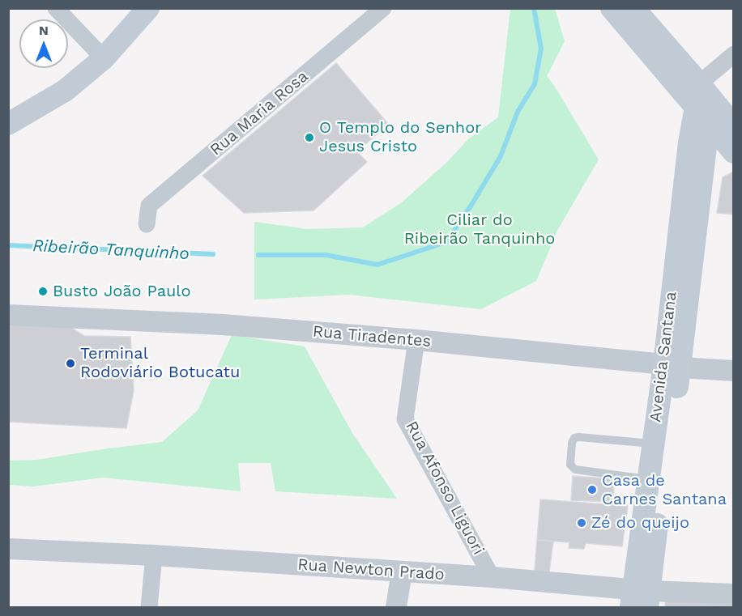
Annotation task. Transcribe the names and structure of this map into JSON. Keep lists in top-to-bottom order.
{
  "streets": {
    "main road": ["Avenida Santana"],
    "street": [
      "Rua Maria Rosa",
      "Rua Tiradentes",
      "Rua Afonso Liguori",
      "Rua Newton Prado"
    ]
  },
  "crossings": [
    ["Rua Tiradentes", "Avenida Santana"],
    ["Rua Tiradentes", "Rua Afonso Liguori"],
    ["Avenida Santana", "Rua Newton Prado"],
    ["Rua Afonso Liguori", "Rua Newton Prado"]
  ],
  "water": ["Ribeirão Tanquinho"],
  "parks": ["Ciliar do Ribeirão Tanquinho"],
  "places": [
    "O Templo do Senhor Jesus Cristo",
    "Busto João Paulo",
    "Terminal Rodoviário Botucatu",
    "Casa de Carnes Santana",
    "Zé do queijo"
  ],
  "north": "top"
}
